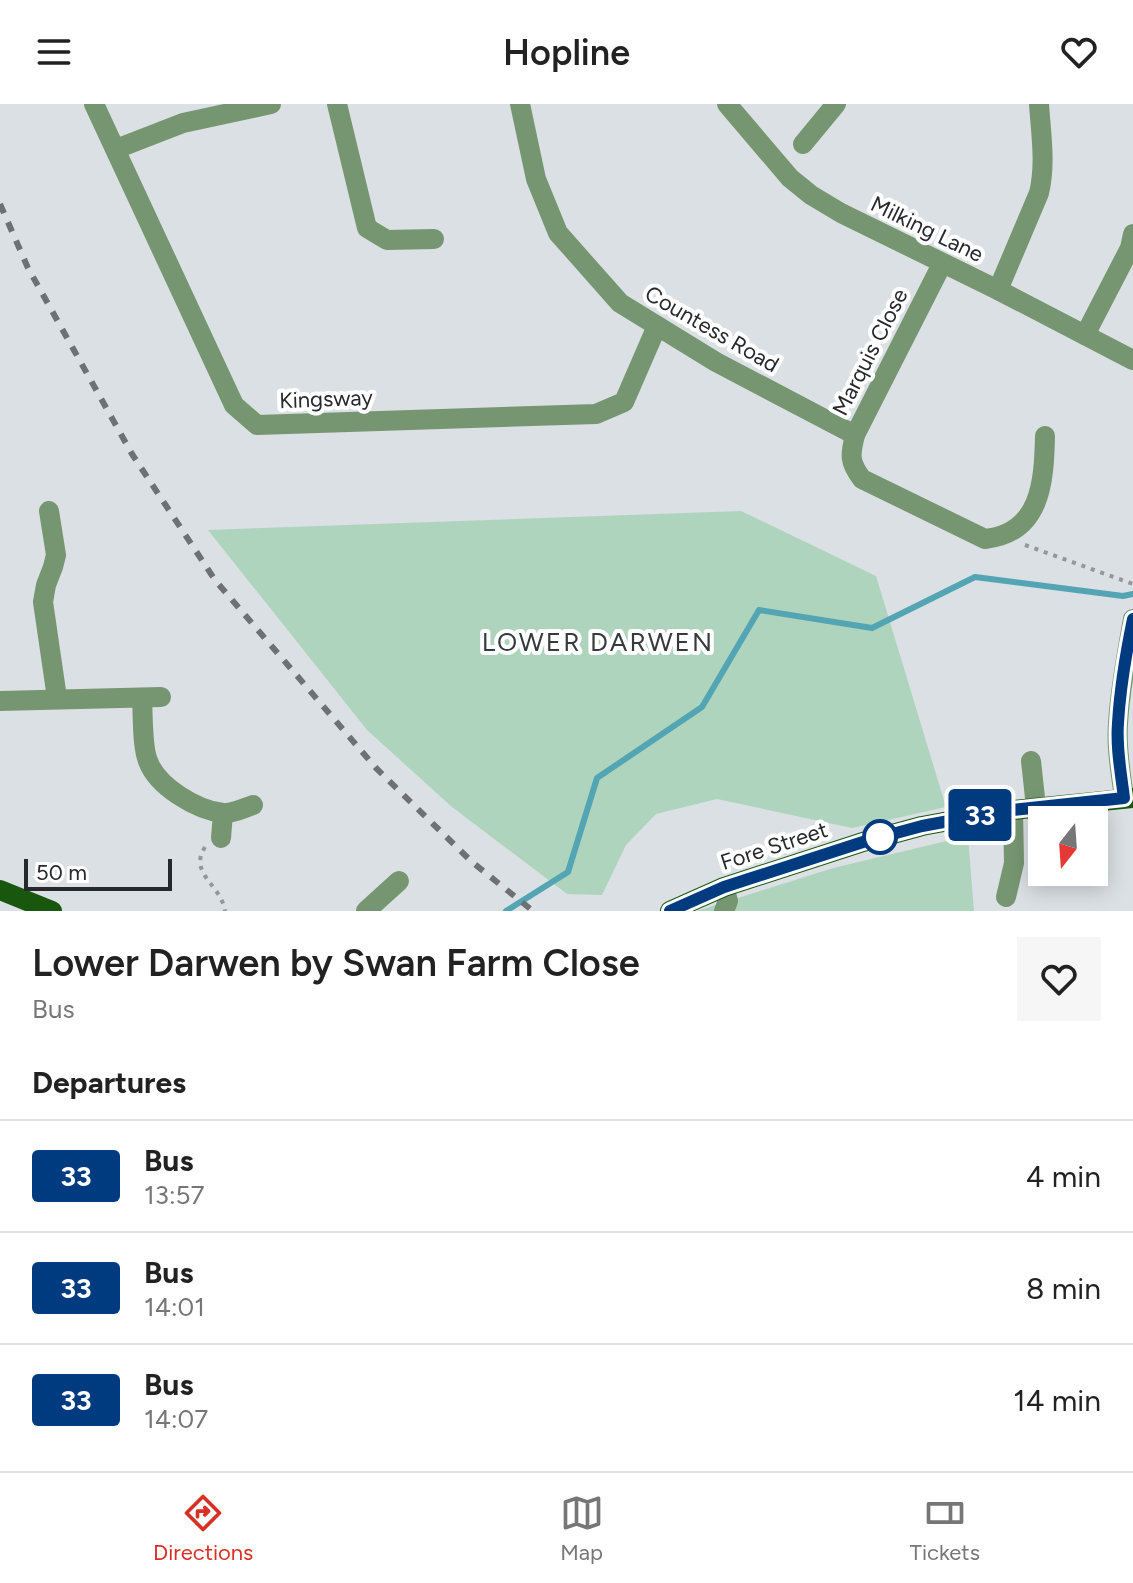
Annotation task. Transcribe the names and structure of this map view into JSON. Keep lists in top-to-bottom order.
{
  "streets": {
    "main road": ["Fore Street"],
    "street": [
      "Milking Lane",
      "Countess Road",
      "Marquis Close",
      "Kingsway"
    ]
  },
  "crossings": [
    ["Milking Lane", "Marquis Close"],
    ["Countess Road", "Marquis Close"],
    ["Countess Road", "Kingsway"]
  ],
  "districts": ["LOWER DARWEN"],
  "lines": ["bus line 33"],
  "scale_bar": "50 m",
  "north": "bottom",
  "page": {
    "header": "Hopline",
    "on_map": "33",
    "scale": "50 m",
    "heading": [
      ["Lower Darwen by Swan Farm Close", "Bus"],
      "Departures"
    ],
    "list": [
      {
        "mark": "33",
        "name": "Bus",
        "note": "13:57",
        "value": "4 min"
      },
      {
        "mark": "33",
        "name": "Bus",
        "note": "14:01",
        "value": "8 min"
      },
      {
        "mark": "33",
        "name": "Bus",
        "note": "14:07",
        "value": "14 min"
      }
    ],
    "tabs": ["Directions", "Map", "Tickets"]
  }
}
